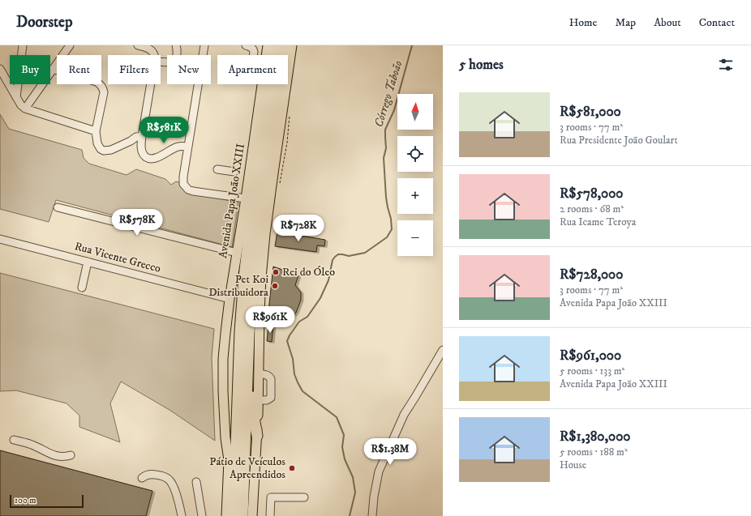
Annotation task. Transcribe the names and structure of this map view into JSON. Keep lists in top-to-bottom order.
{
  "streets": {
    "highway": ["Avenida Papa João XXIII"],
    "street": ["Rua Vicente Grecco"]
  },
  "crossings": [
    ["Avenida Papa João XXIII", "Rua Vicente Grecco"]
  ],
  "water": ["Córrego Taboão"],
  "places": ["Rei do Óleo", "Pet Koi Distribuidora", "Pátio de Veículos Apreendidos"],
  "scale_bar": "100 m",
  "north": "top",
  "page": {
    "header": "Doorstep",
    "nav": [
      "Home",
      "Map",
      "About",
      "Contact"
    ],
    "heading": "5 homes",
    "chip": [
      "Buy",
      "Rent",
      "Filters",
      "New",
      "Apartment"
    ],
    "list": [
      {
        "name": "R$581,000",
        "note": "3 rooms · 77 m² · Rua Presidente João Goulart"
      },
      {
        "name": "R$578,000",
        "note": "2 rooms · 68 m² · Rua Icame Teroya"
      },
      {
        "name": "R$728,000",
        "note": "3 rooms · 77 m² · Avenida Papa João XXIII"
      },
      {
        "name": "R$961,000",
        "note": "5 rooms · 133 m² · Avenida Papa João XXIII"
      },
      {
        "name": "R$1,380,000",
        "note": "5 rooms · 188 m² · House"
      }
    ],
    "map_buttons": ["+", "−"],
    "price": [
      "R$581K",
      "R$578K",
      "R$728K",
      "R$961K",
      "R$1.38M"
    ],
    "scale": "100 m"
  }
}
